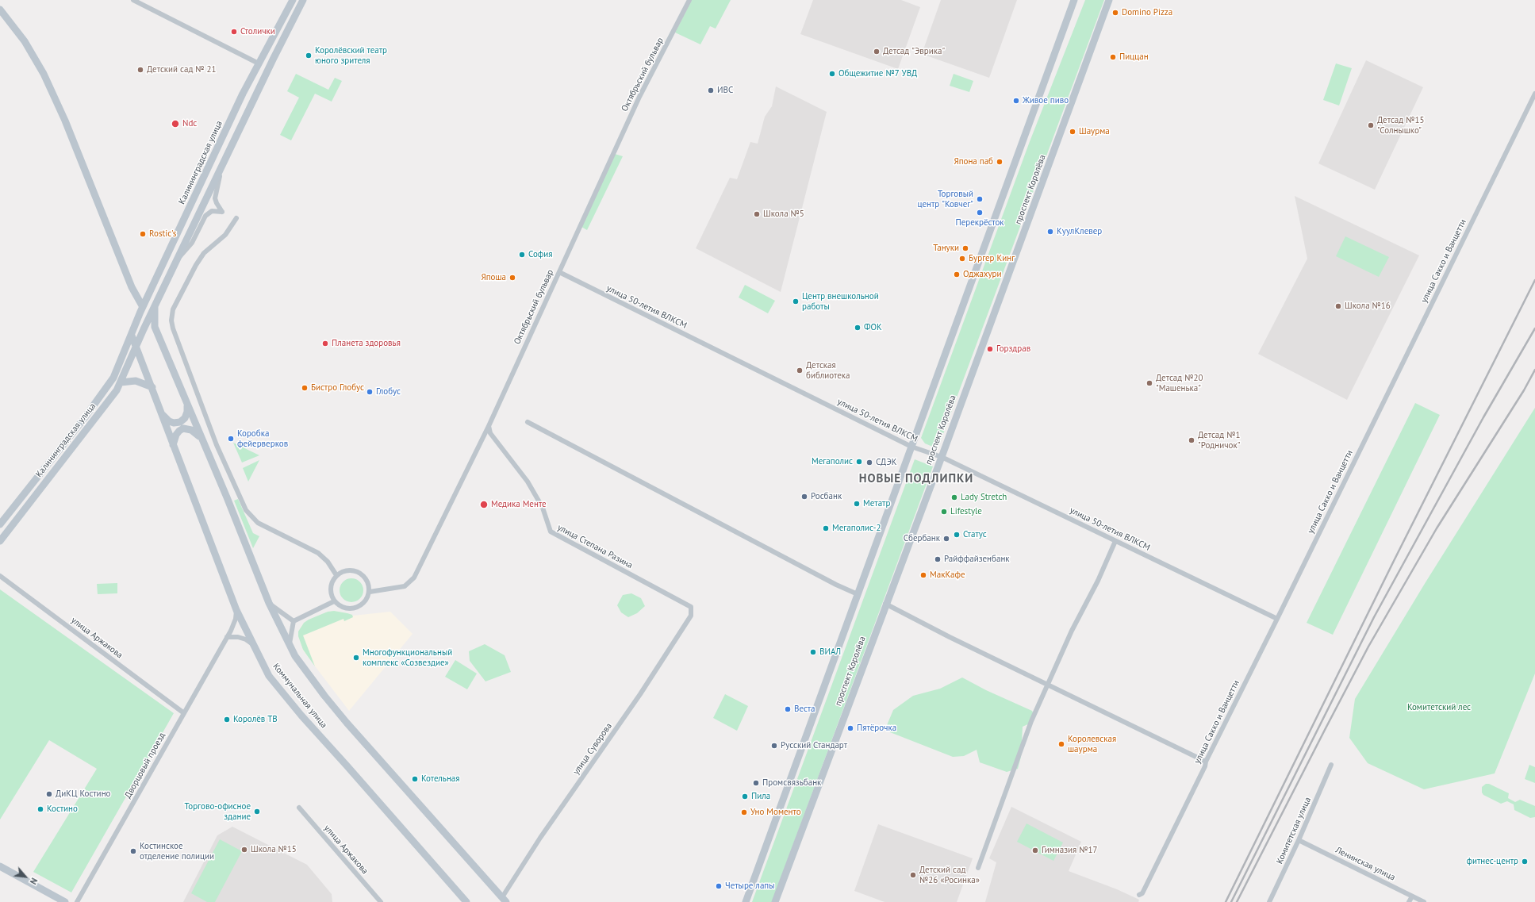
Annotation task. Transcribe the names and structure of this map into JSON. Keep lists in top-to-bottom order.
{
  "streets": {
    "main road": ["Калининградская улица", "проспект Королёва", "Коммунальная улица"],
    "street": [
      "Октябрьский бульвар",
      "улица Сакко и Ванцетти",
      "улица 50-летия ВЛКСМ",
      "улица Степана Разина",
      "улица Аржакова",
      "улица Суворова",
      "Дворцовый проезд",
      "Комитетская улица",
      "Ленинская улица"
    ]
  },
  "crossings": [
    ["Октябрьский бульвар", "улица 50-летия ВЛКСМ"],
    ["Октябрьский бульвар", "улица Степана Разина"],
    ["Калининградская улица", "Коммунальная улица"],
    ["проспект Королёва", "улица 50-летия ВЛКСМ"],
    ["улица Сакко и Ванцетти", "улица 50-летия ВЛКСМ"],
    ["улица Степана Разина", "улица Суворова"],
    ["улица Аржакова", "Дворцовый проезд"],
    ["Коммунальная улица", "Дворцовый проезд"],
    ["Комитетская улица", "Ленинская улица"]
  ],
  "districts": ["НОВЫЕ ПОДЛИПКИ"],
  "parks": ["Комитетский лес"],
  "places": [
    "Domino Pizza",
    "Столички",
    "Детсад \"Эврика\"",
    "Королёвский театр юного зрителя",
    "Пиццан",
    "Детский сад № 21",
    "Общежитие №7 УВД",
    "ИВС",
    "Живое пиво",
    "Ndc",
    "Детсад №15 \"Солнышко\"",
    "Шаурма",
    "Япона паб",
    "Торговый центр \"Ковчег\"",
    "Перекрёсток",
    "Школа №5",
    "КуулКлевер",
    "Rostic's",
    "Тануки",
    "София",
    "Бургер Кинг",
    "Оджахури",
    "Япоша",
    "Центр внешкольной работы",
    "Школа №16",
    "ФОК",
    "Планета здоровья",
    "Горздрав",
    "Детская библиотека",
    "Детсад №20 \"Машенька\"",
    "Бистро Глобус",
    "Глобус",
    "Коробка фейерверков",
    "Детсад №1 \"Родничок\"",
    "Мегаполис",
    "СДЭК",
    "Росбанк",
    "Lady Stretch",
    "Метатр",
    "Медика Менте",
    "Lifestyle",
    "Мегаполис-2",
    "Статус",
    "Сбербанк",
    "Райффайзенбанк",
    "МакКафе",
    "ВИАЛ",
    "Многофункциональный комплекс «Созвездие»",
    "Веста",
    "Королёв ТВ",
    "Пятёрочка",
    "Королевская шаурма",
    "Русский Стандарт",
    "Котельная",
    "Промсвязьбанк",
    "ДиКЦ Костино",
    "Пила",
    "Костино",
    "Торгово-офисное здание",
    "Уно Моменто",
    "Школа №15",
    "Гимназия №17",
    "Костинское отделение полиции",
    "фитнес-центр",
    "Детский сад №26 «Росинка»",
    "Четыре лапы"
  ],
  "north": "bottom right"
}
